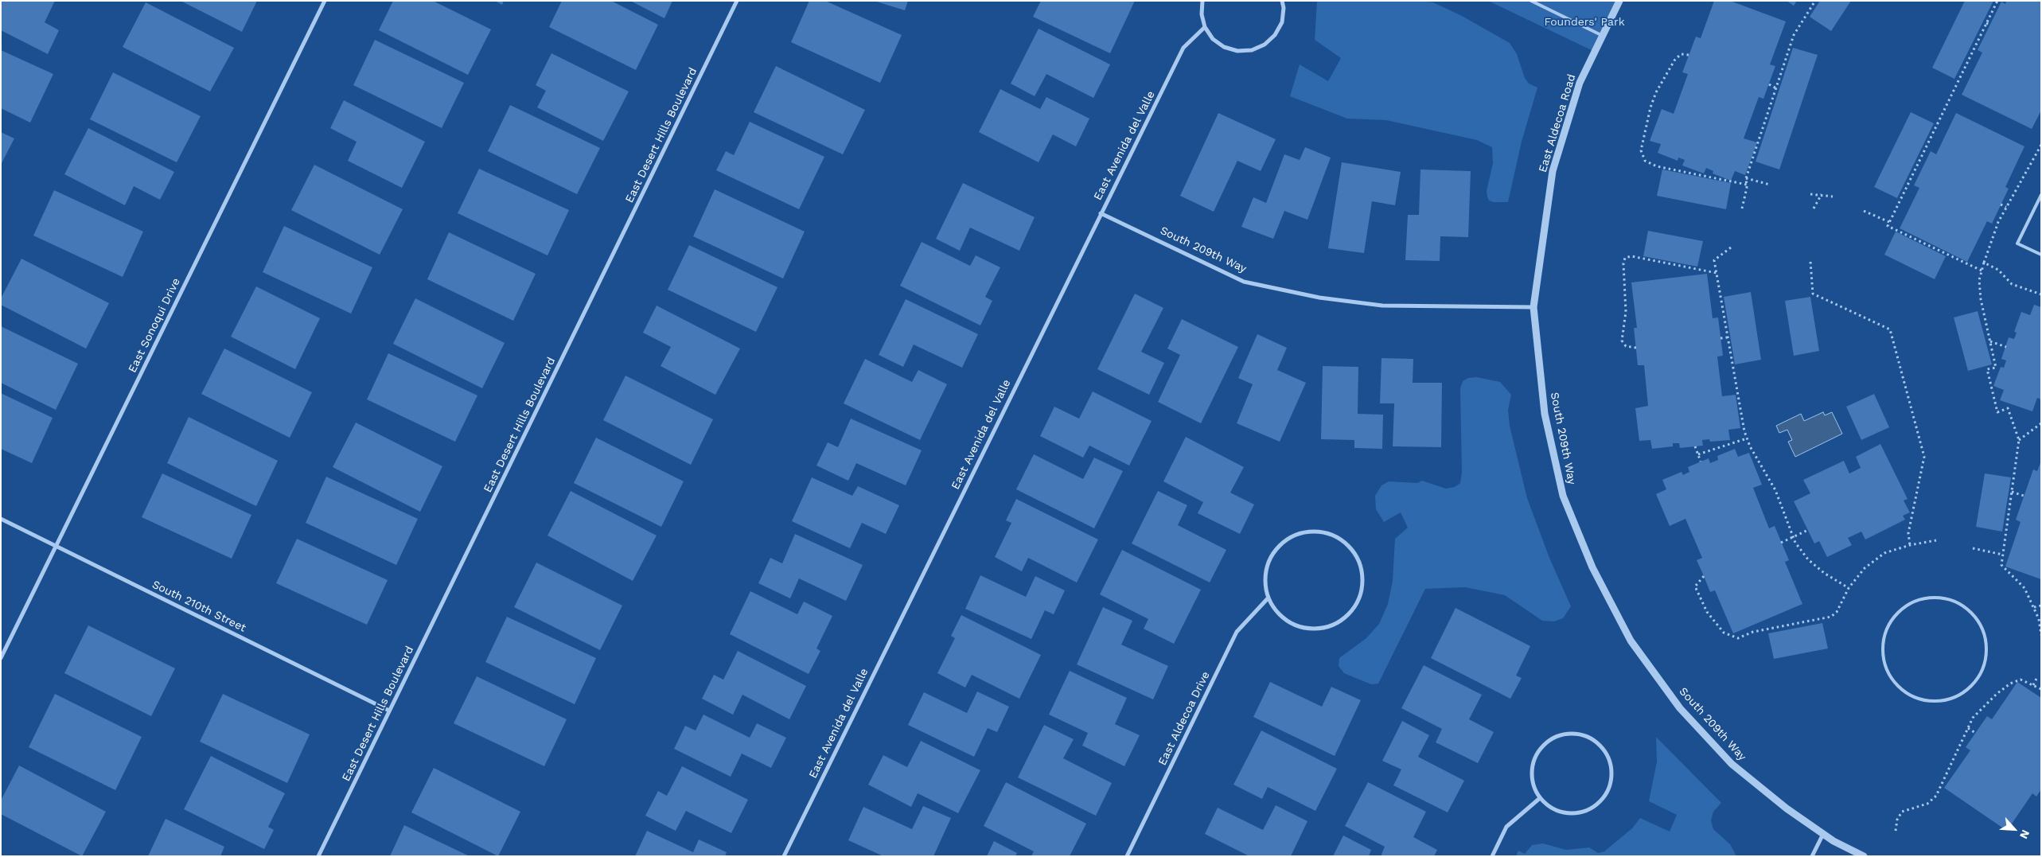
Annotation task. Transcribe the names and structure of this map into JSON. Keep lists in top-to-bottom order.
{
  "streets": {
    "street": [
      "East Aldecoa Road",
      "East Desert Hills Boulevard",
      "East Avenida del Valle",
      "South 209th Way",
      "East Sonoqui Drive",
      "South 210th Street",
      "East Aldecoa Drive"
    ]
  },
  "crossings": [
    ["East Aldecoa Road", "South 209th Way"],
    ["East Desert Hills Boulevard", "South 210th Street"],
    ["East Avenida del Valle", "South 209th Way"],
    ["East Sonoqui Drive", "South 210th Street"]
  ],
  "parks": ["Founders' Park"],
  "north": "bottom right"
}
